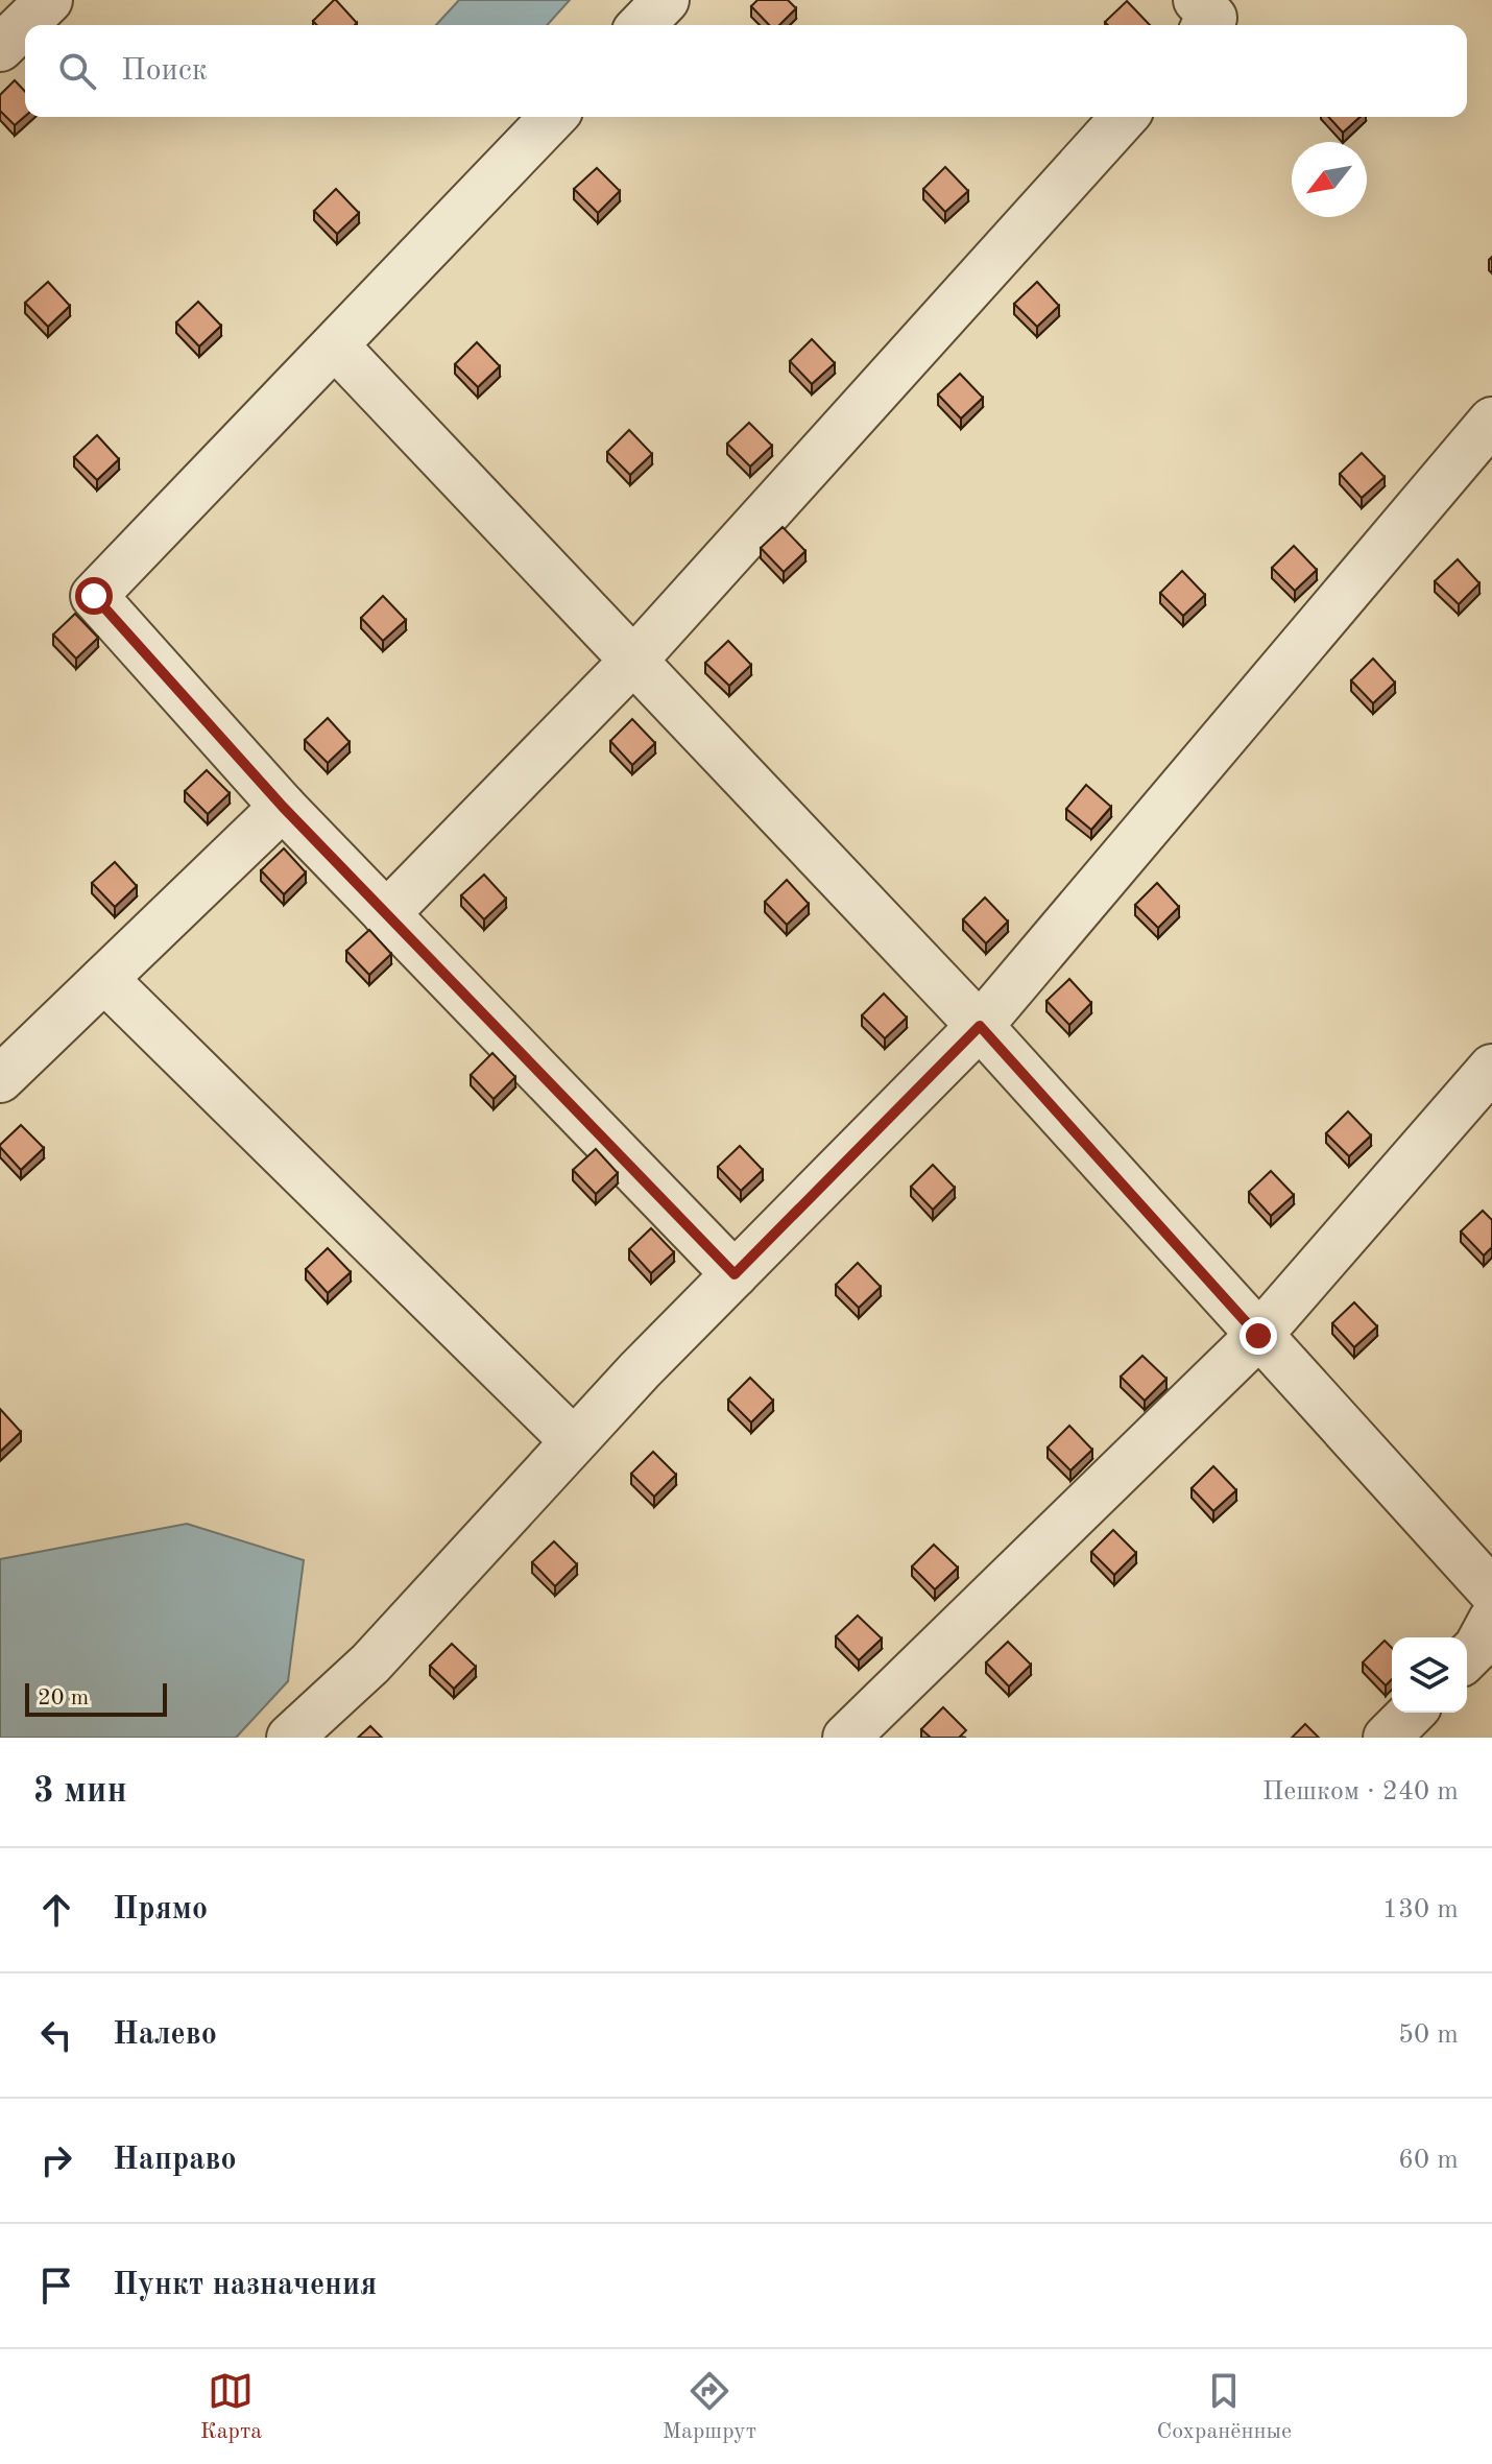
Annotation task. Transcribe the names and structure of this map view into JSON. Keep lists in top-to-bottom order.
{
  "scale_bar": "20 m",
  "north": "bottom left",
  "page": {
    "search": "Поиск",
    "scale": "20 m",
    "heading": ["3 мин", "Пешком · 240 m"],
    "list": [
      ["Прямо", "130 m"],
      ["Налево", "50 m"],
      ["Направо", "60 m"],
      "Пункт назначения"
    ],
    "nav": ["Карта", "Маршрут", "Сохранённые"]
  }
}
